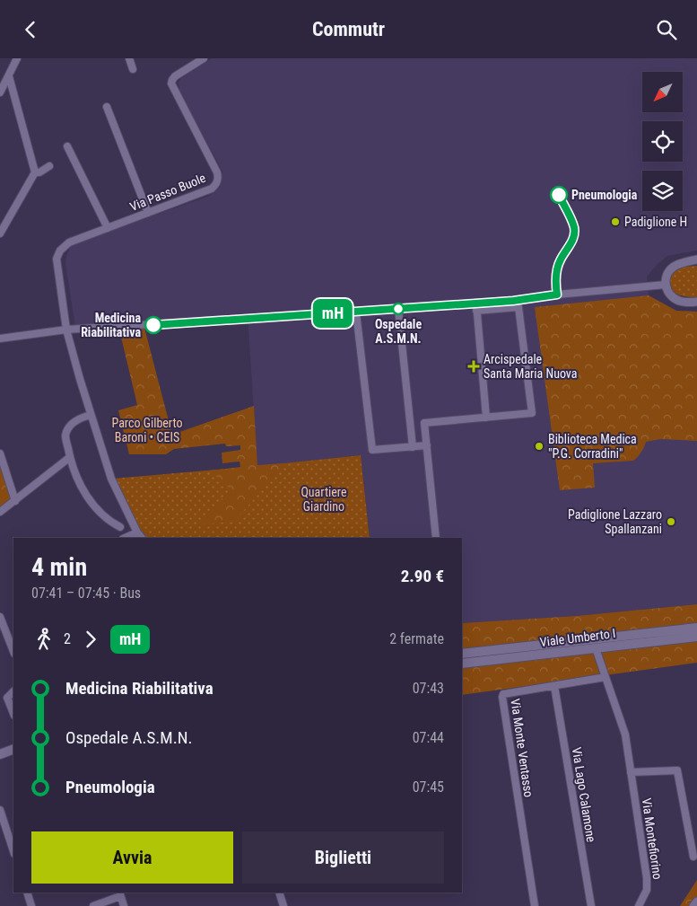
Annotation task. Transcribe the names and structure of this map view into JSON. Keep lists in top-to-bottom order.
{
  "streets": {
    "main road": ["Viale Umberto I"],
    "street": [
      "Via Passo Buole",
      "Via Monte Ventasso",
      "Via Lago Calamone",
      "Via Montefiorino"
    ]
  },
  "crossings": [
    ["Viale Umberto I", "Via Montefiorino"],
    ["Via Monte Ventasso", "Via Lago Calamone"],
    ["Via Monte Ventasso", "Via Montefiorino"]
  ],
  "parks": ["Parco Gilberto Baroni • CEIS", "Quartiere Giardino"],
  "places": {
    "other": [
      "Pneumologia",
      "Padiglione H",
      "Ospedale A.S.M.N.",
      "Medicina Riabilitativa",
      "Biblioteca Medica \"P.G. Corradini\"",
      "Padiglione Lazzaro Spallanzani"
    ],
    "health": ["Arcispedale Santa Maria Nuova"]
  },
  "lines": ["bus line mH"],
  "north": "bottom left",
  "page": {
    "header": "Commutr",
    "on_map": "mH",
    "heading": ["4 min", "07:41 – 07:45 · Bus", "2.90 €"],
    "legs": ["2", "mH", "2 fermate"],
    "list": [
      {
        "name": "Medicina Riabilitativa",
        "value": "07:43"
      },
      {
        "name": "Ospedale A.S.M.N.",
        "value": "07:44"
      },
      {
        "name": "Pneumologia",
        "value": "07:45"
      }
    ],
    "buttons": ["Avvia", "Biglietti"]
  }
}
